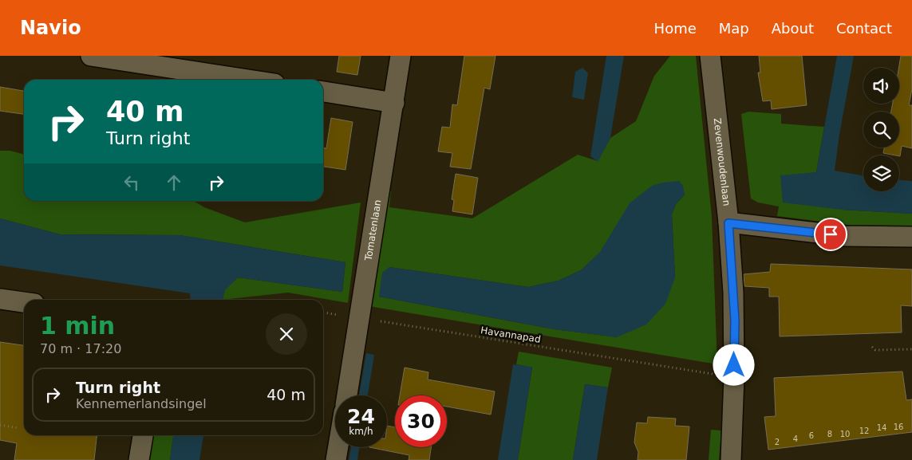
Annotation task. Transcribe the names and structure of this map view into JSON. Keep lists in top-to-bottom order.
{
  "streets": {
    "street": ["Zevenwoudenlaan", "Tomatenlaan"],
    "path": ["Havannapad"]
  },
  "crossings": [
    ["Tomatenlaan", "Havannapad"]
  ],
  "house_numbers": [
    "16",
    "14",
    "12",
    "8",
    "10",
    "6",
    "4",
    "2"
  ],
  "page": {
    "header": "Navio",
    "nav": [
      "Home",
      "Map",
      "About",
      "Contact"
    ],
    "turn": ["40 m", "Turn right"],
    "heading": ["1 min", "70 m · 17:20"],
    "list": [
      {
        "name": "Turn right",
        "note": "Kennemerlandsingel",
        "value": "40 m"
      }
    ],
    "speed": "24 km/h",
    "limit": "30"
  }
}
